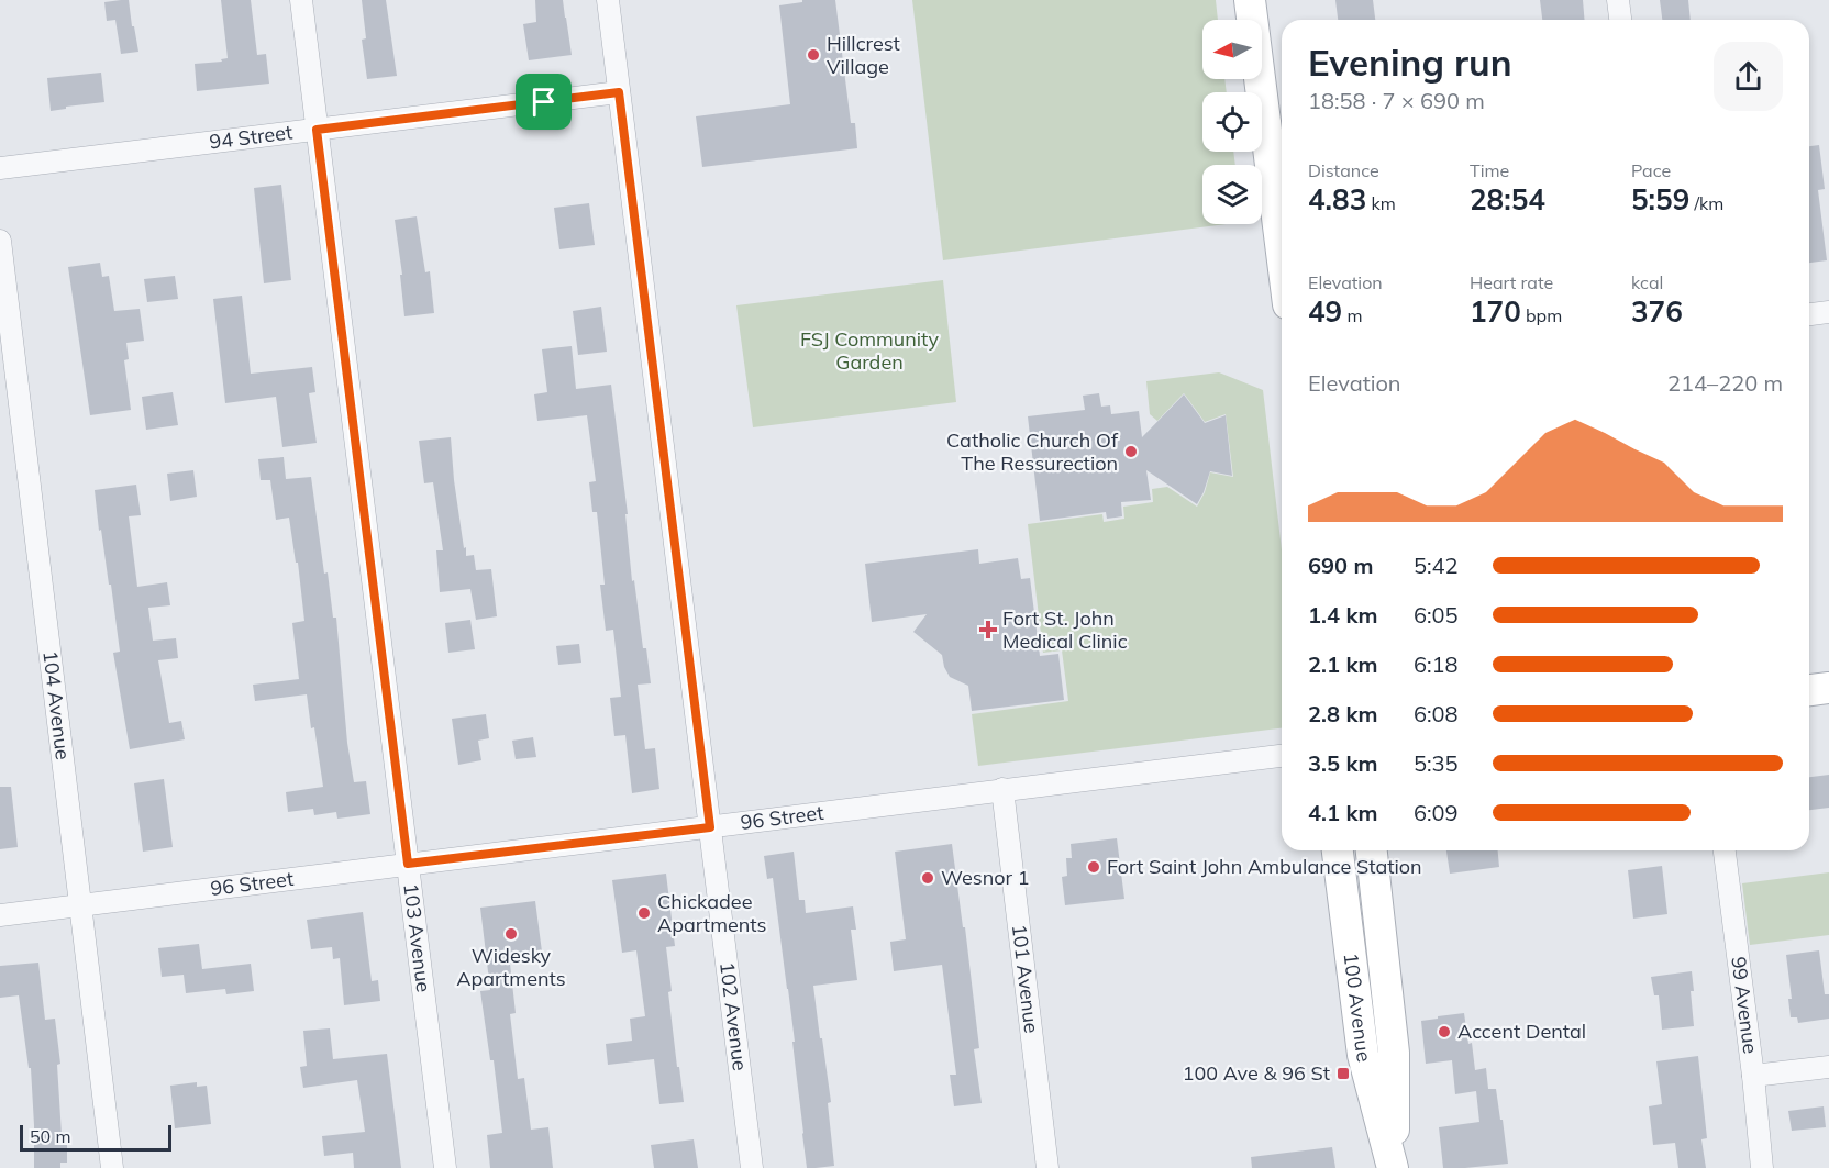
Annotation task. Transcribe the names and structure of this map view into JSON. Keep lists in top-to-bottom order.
{
  "streets": {
    "main road": ["100 Avenue"],
    "street": [
      "94 Street",
      "104 Avenue",
      "96 Street",
      "103 Avenue",
      "101 Avenue",
      "99 Avenue",
      "102 Avenue"
    ]
  },
  "crossings": [
    ["94 Street", "103 Avenue"],
    ["94 Street", "102 Avenue"],
    ["104 Avenue", "96 Street"],
    ["96 Street", "103 Avenue"],
    ["96 Street", "101 Avenue"],
    ["96 Street", "102 Avenue"]
  ],
  "parks": ["FSJ Community Garden"],
  "places": {
    "other": [
      "Hillcrest Village",
      "Catholic Church Of The Ressurection",
      "Fort Saint John Ambulance Station",
      "Wesnor 1",
      "Chickadee Apartments",
      "Widesky Apartments",
      "Accent Dental"
    ],
    "health": ["Fort St. John Medical Clinic"],
    "transit": ["100 Ave & 96 St"]
  },
  "scale_bar": "50 m",
  "north": "left",
  "page": {
    "heading": ["Evening run", "18:58 · 7 × 690 m"],
    "stats": [
      ["Distance", "4.83 km"],
      ["Time", "28:54"],
      ["Pace", "5:59 /km"],
      ["Elevation", "49 m"],
      ["Heart rate", "170 bpm"],
      ["kcal", "376"]
    ],
    "chart": ["Elevation", "214–220 m"],
    "list": [
      {
        "name": "690 m",
        "note": "5:42"
      },
      {
        "name": "1.4 km",
        "note": "6:05"
      },
      {
        "name": "2.1 km",
        "note": "6:18"
      },
      {
        "name": "2.8 km",
        "note": "6:08"
      },
      {
        "name": "3.5 km",
        "note": "5:35"
      },
      {
        "name": "4.1 km",
        "note": "6:09"
      }
    ],
    "scale": "50 m"
  }
}
